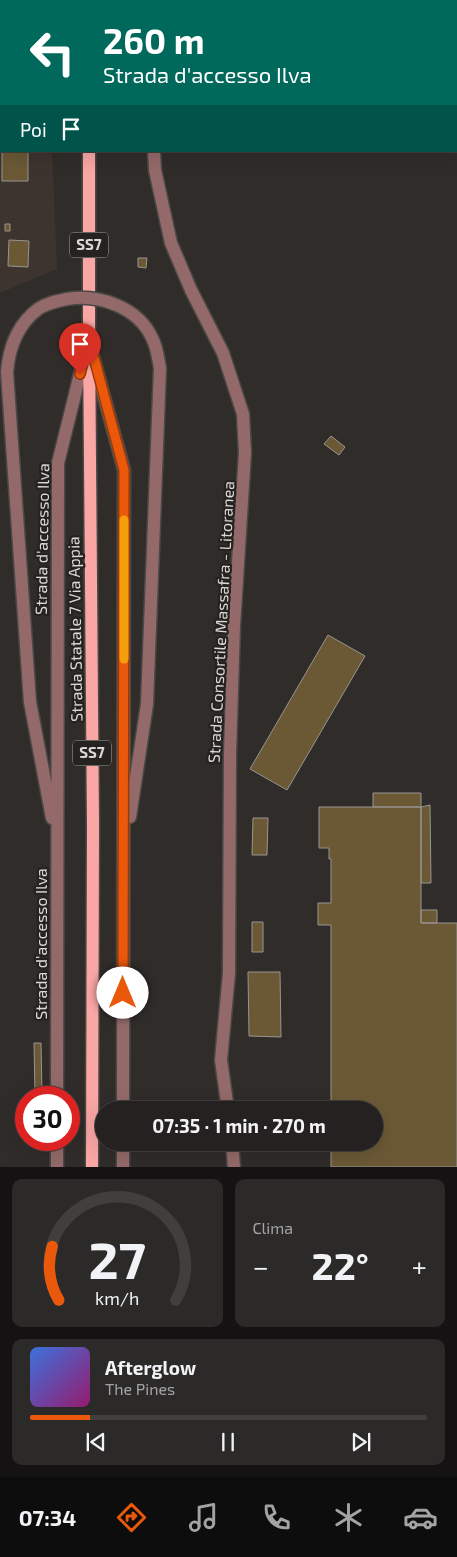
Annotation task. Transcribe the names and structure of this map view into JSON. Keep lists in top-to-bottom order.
{
  "streets": {
    "main road": ["SS7", "Strada Statale 7 Via Appia"],
    "street": ["Strada d'accesso Ilva", "Strada Consortile Massafra - Litoranea"]
  },
  "crossings": [
    ["Strada d'accesso Ilva", "Strada Statale 7 Via Appia"]
  ],
  "page": {
    "turn": ["260 m", "Strada d'accesso Ilva"],
    "then": "Poi",
    "limit": "30",
    "trip": "07:35 · 1 min · 270 m",
    "tile": "Clima",
    "heat": ["−", "22°", "+"],
    "song": ["Afterglow", "The Pines"],
    "tabs": "07:34",
    "gauge": ["27", "km/h"]
  }
}
